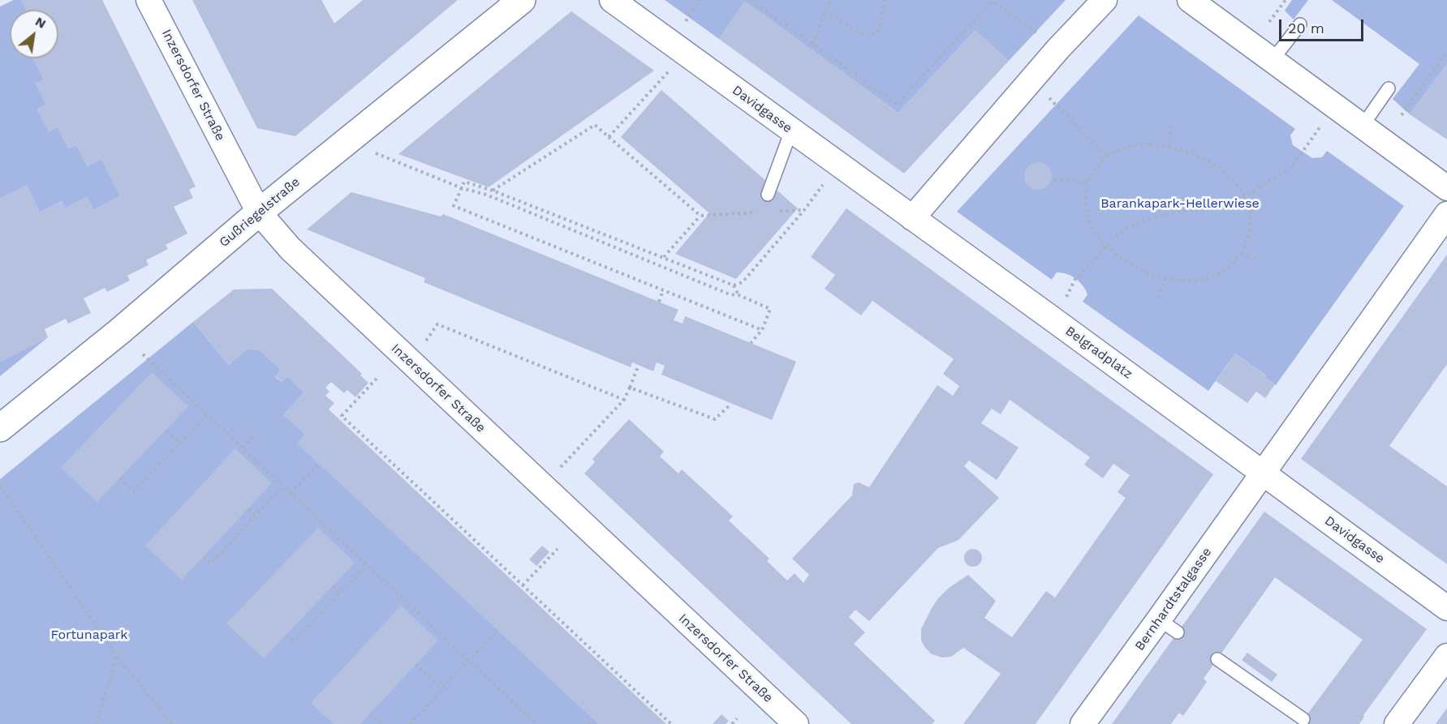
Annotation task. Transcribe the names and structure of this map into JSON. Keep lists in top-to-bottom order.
{
  "streets": {
    "street": [
      "Inzersdorfer Straße",
      "Davidgasse",
      "Gußriegelstraße",
      "Belgradplatz",
      "Bernhardtstalgasse"
    ]
  },
  "crossings": [
    ["Inzersdorfer Straße", "Gußriegelstraße"],
    ["Davidgasse", "Belgradplatz"],
    ["Davidgasse", "Bernhardtstalgasse"],
    ["Belgradplatz", "Bernhardtstalgasse"]
  ],
  "parks": ["Barankapark-Hellerwiese", "Fortunapark"],
  "scale_bar": "20 m",
  "north": "top right"
}
